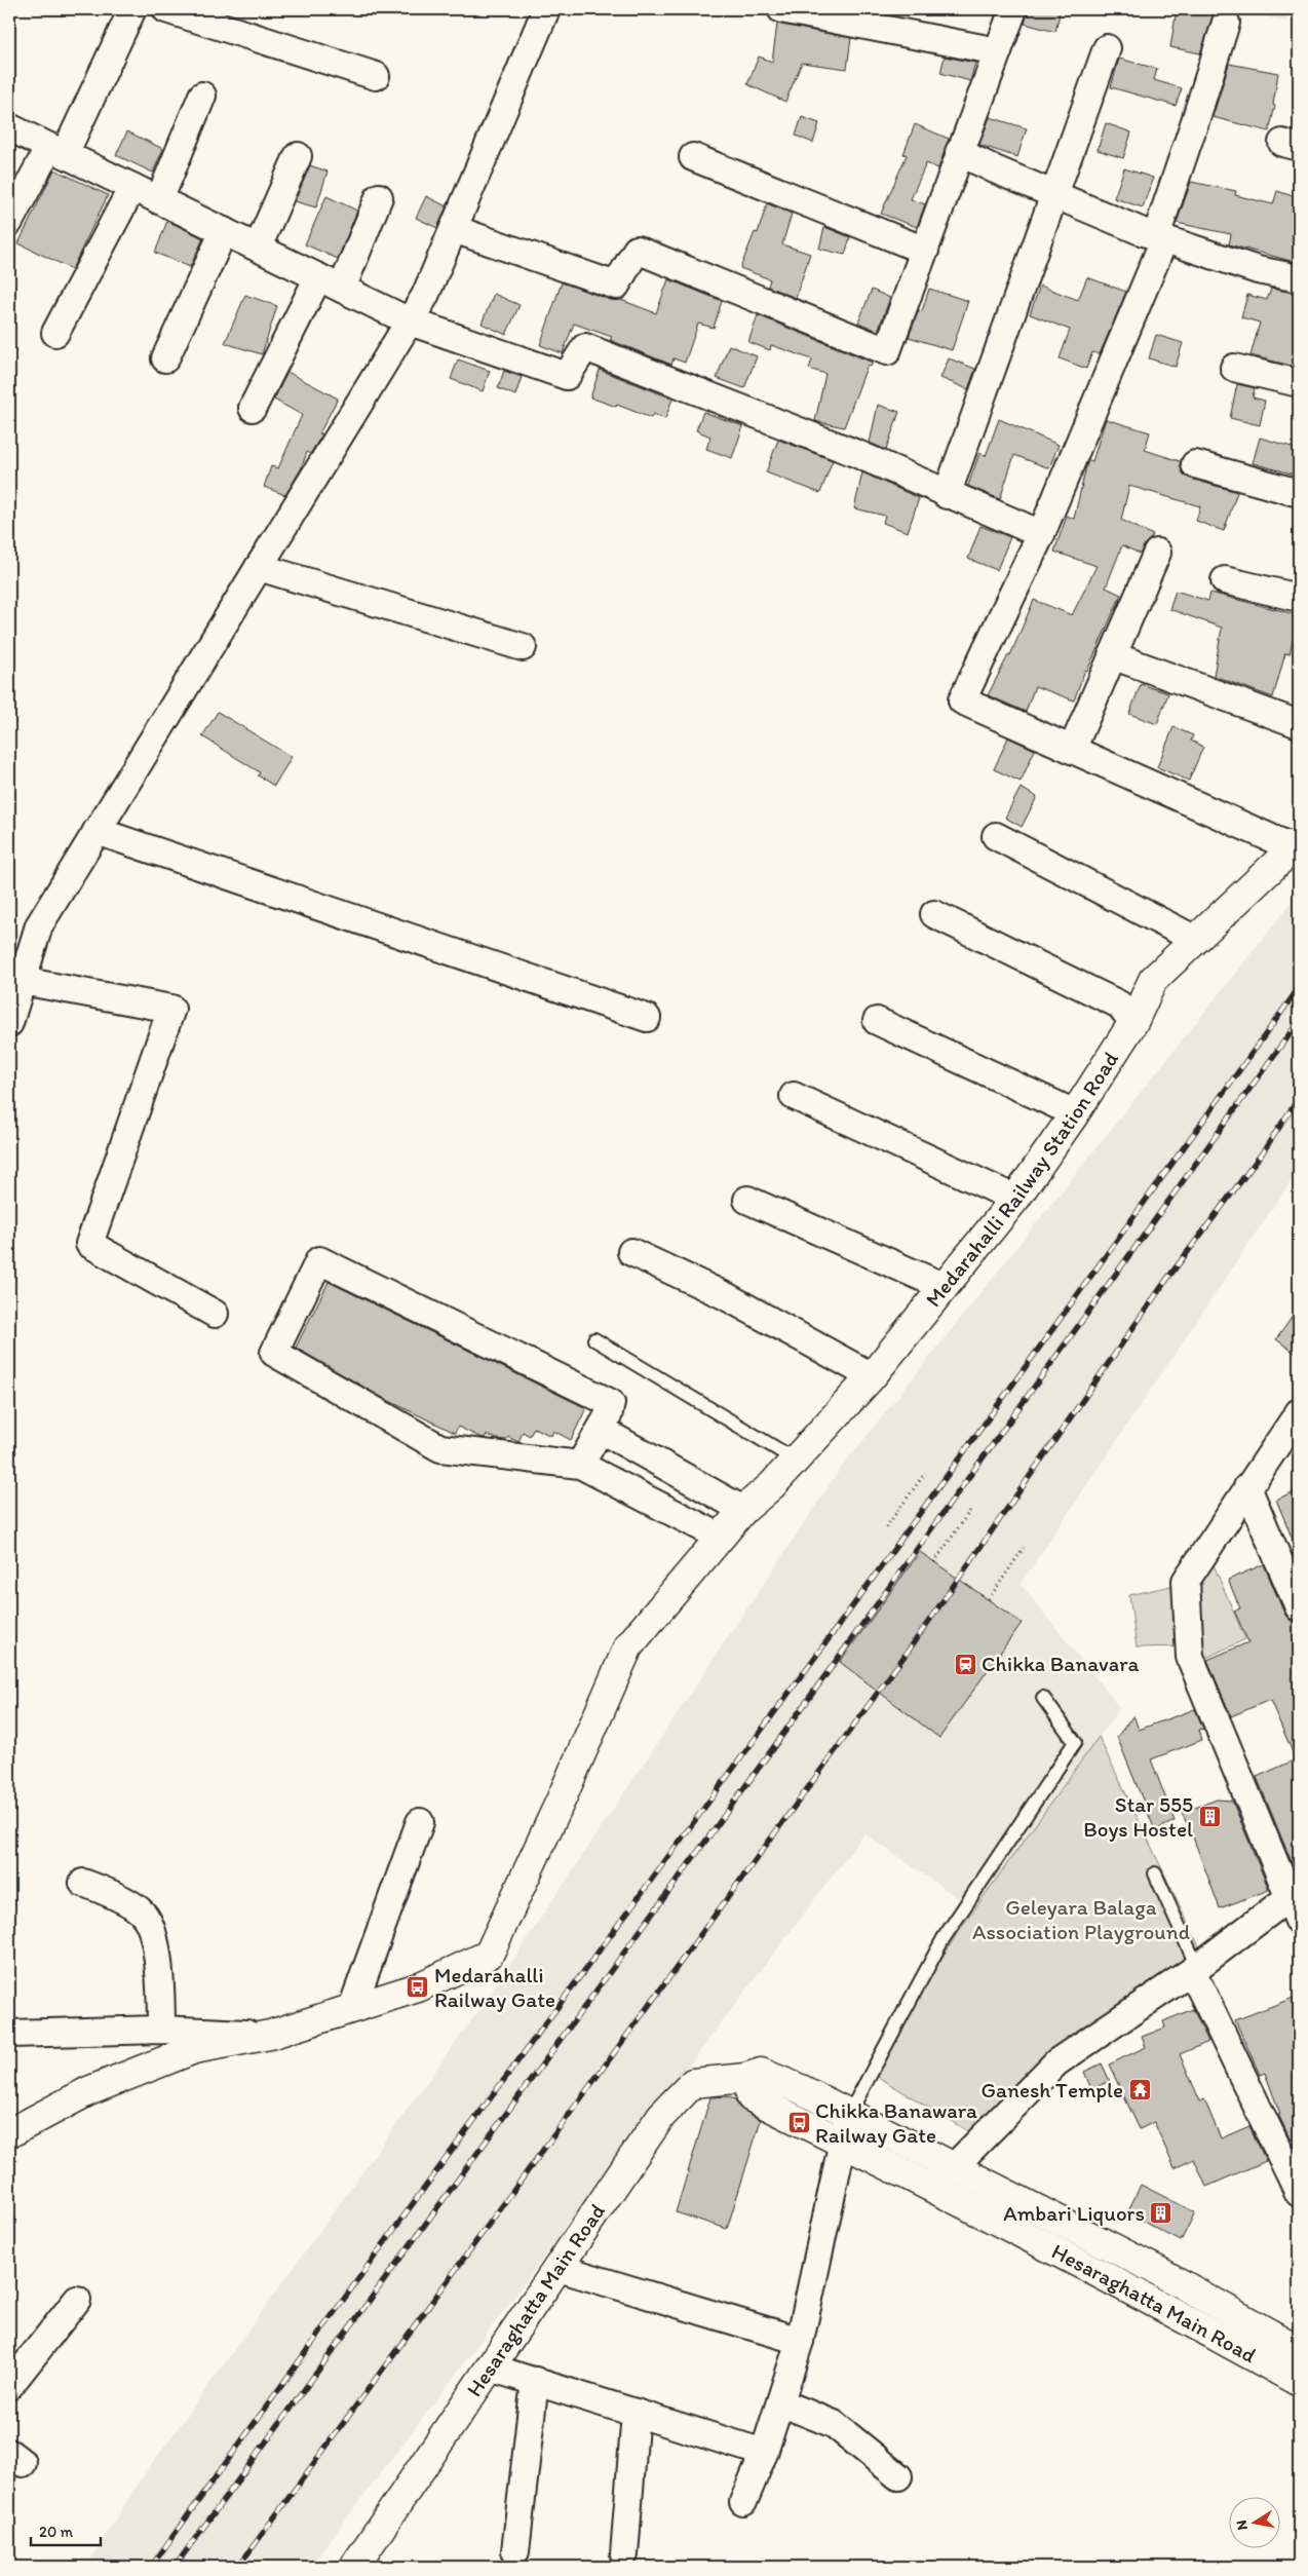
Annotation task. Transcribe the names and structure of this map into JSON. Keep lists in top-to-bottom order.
{
  "streets": {
    "street": ["Medarahalli Railway Station Road", "Hesaraghatta Main Road"]
  },
  "parks": ["Geleyara Balaga Association Playground"],
  "places": {
    "station": ["Chikka Banavara"],
    "building": ["Star 555 Boys Hostel", "Ambari Liquors"],
    "bus stop": ["Medarahalli Railway Gate", "Chikka Banawara Railway Gate"],
    "temple": ["Ganesh Temple"]
  },
  "scale_bar": "20 m",
  "north": "left"
}
